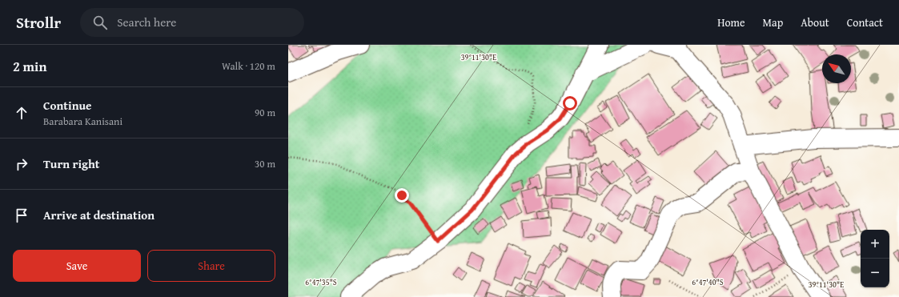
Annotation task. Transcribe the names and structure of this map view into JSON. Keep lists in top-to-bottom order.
{
  "north": "top left",
  "page": {
    "header": "Strollr",
    "search": "Search here",
    "nav": [
      "Home",
      "Map",
      "About",
      "Contact"
    ],
    "heading": ["2 min", "Walk · 120 m"],
    "list": [
      ["Continue", "Barabara Kanisani", "90 m"],
      ["Turn right", "30 m"],
      "Arrive at destination"
    ],
    "map_buttons": ["+", "−"],
    "buttons": ["Save", "Share"]
  },
  "coordinates": ["39°11'30\"E", "6°47'35\"S", "6°47'40\"S"]
}
